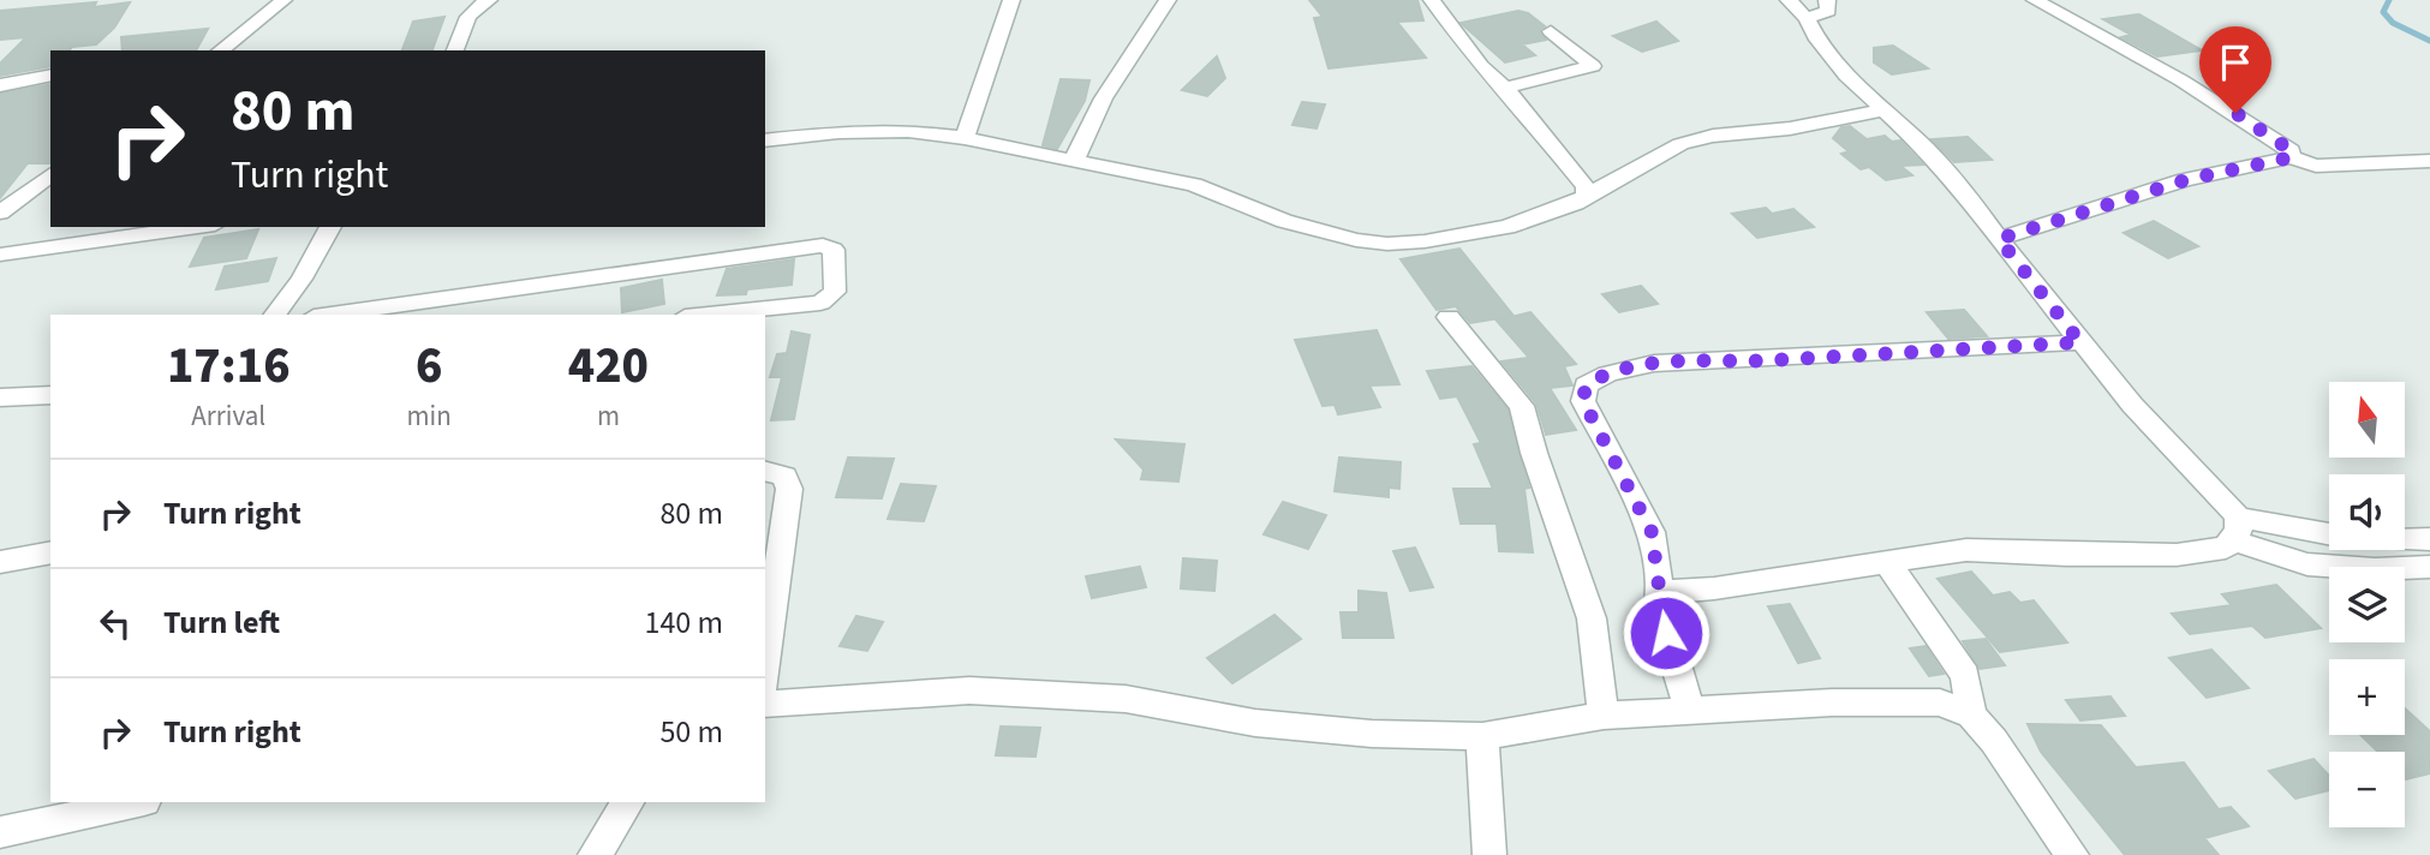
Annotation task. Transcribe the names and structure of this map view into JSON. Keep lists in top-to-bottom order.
{
  "north": "top",
  "page": {
    "turn": ["80 m", "Turn right"],
    "eta": [
      "17:16",
      "Arrival",
      "6",
      "min",
      "420",
      "m"
    ],
    "map_buttons": ["+", "−"],
    "list": [
      {
        "name": "Turn right",
        "value": "80 m"
      },
      {
        "name": "Turn left",
        "value": "140 m"
      },
      {
        "name": "Turn right",
        "value": "50 m"
      }
    ]
  }
}
